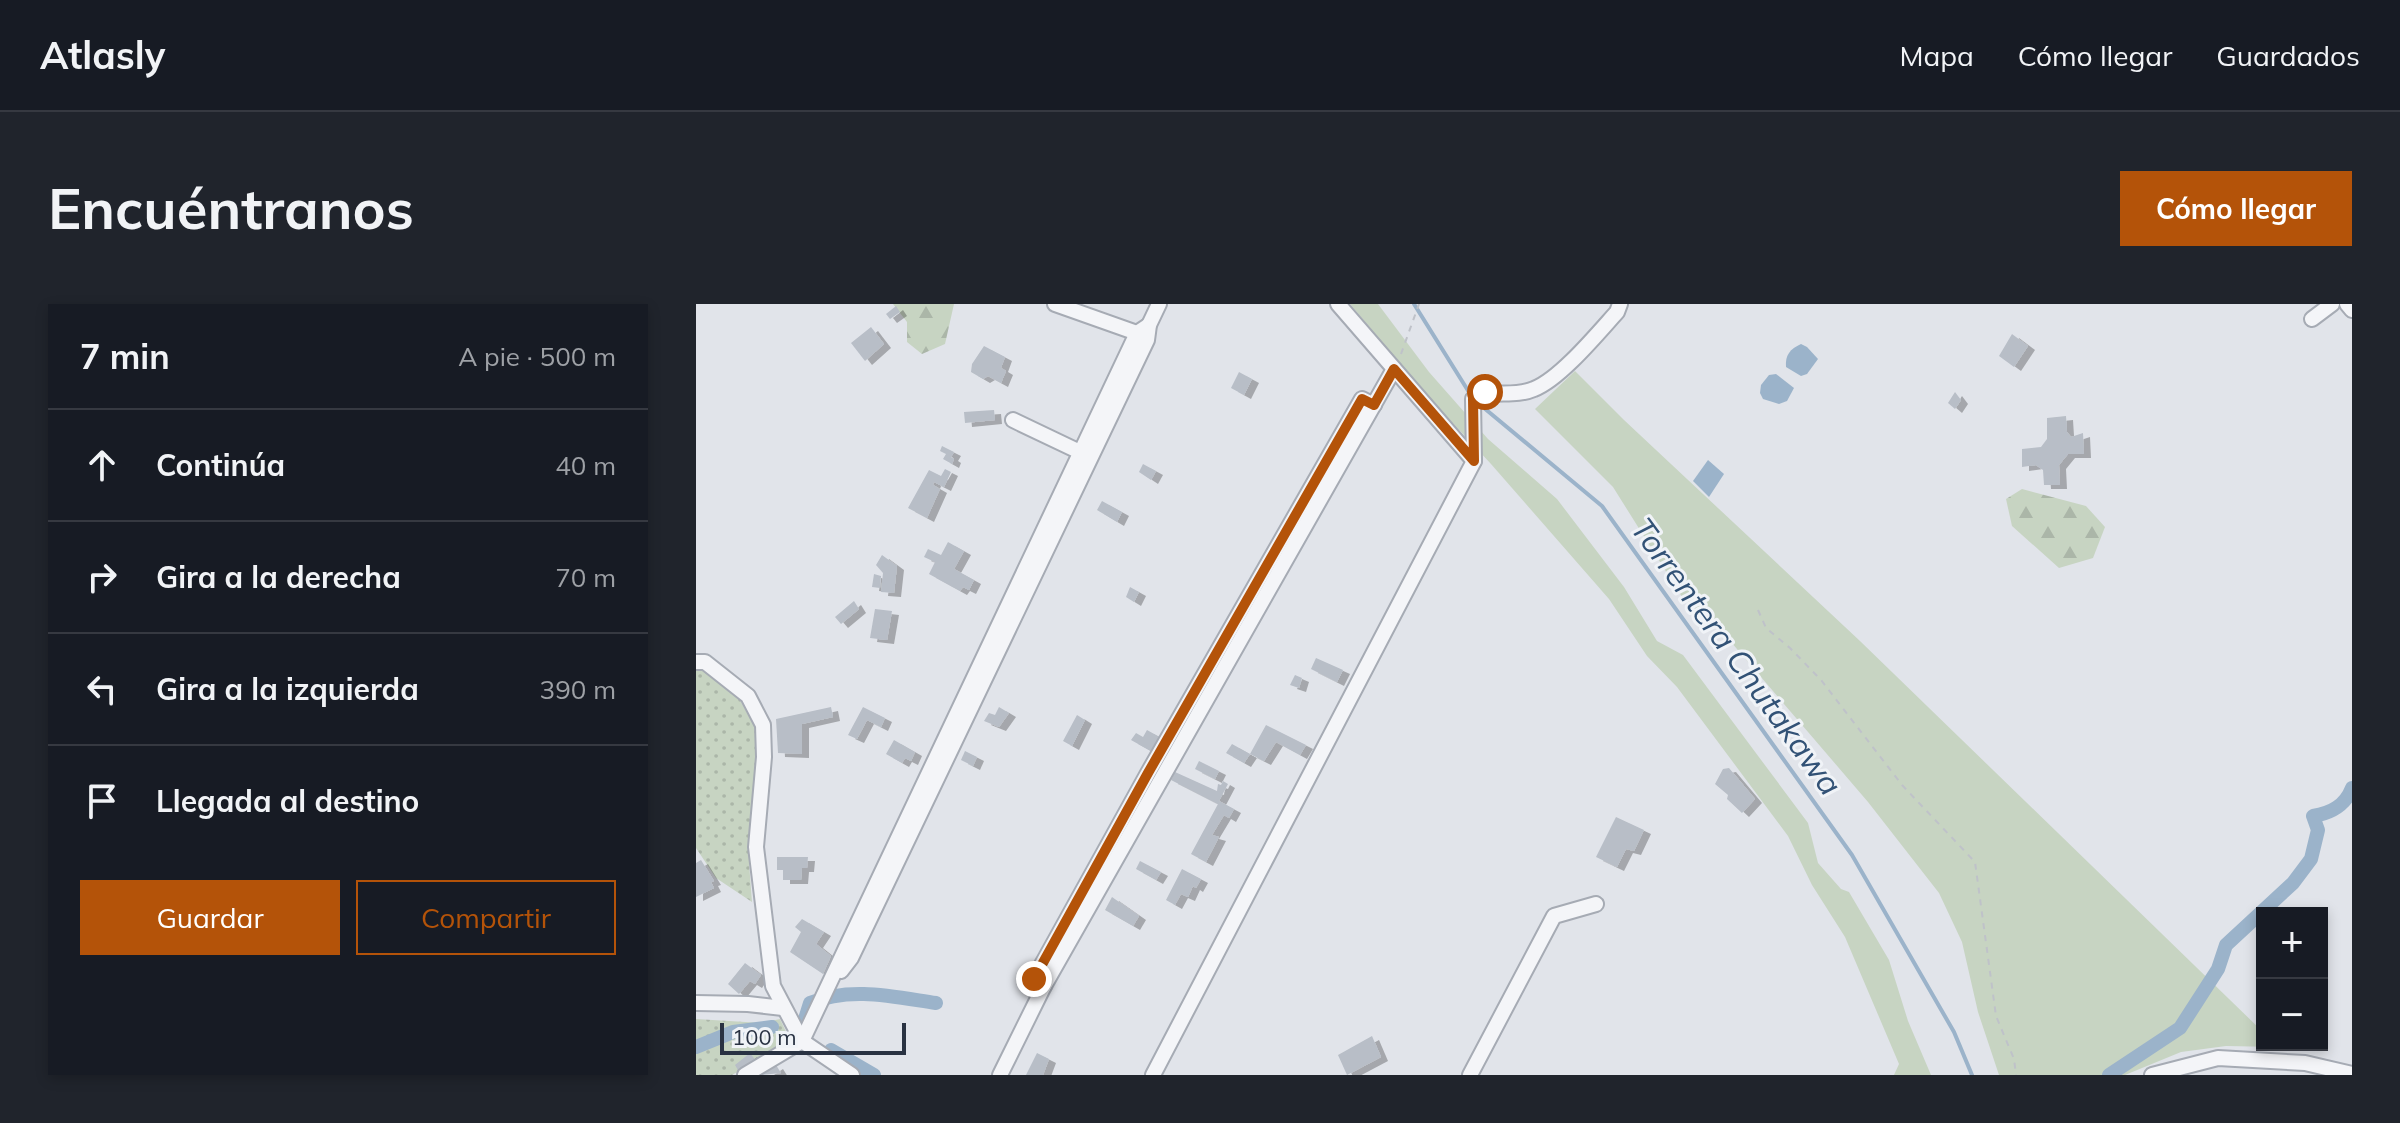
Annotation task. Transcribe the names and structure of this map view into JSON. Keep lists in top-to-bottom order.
{
  "water": ["Torrentera Chutakawa"],
  "scale_bar": "100 m",
  "page": {
    "header": "Atlasly",
    "nav": ["Mapa", "Cómo llegar", "Guardados"],
    "buttons": [
      "Cómo llegar",
      ["Guardar", "Compartir"]
    ],
    "title": "Encuéntranos",
    "heading": ["7 min", "A pie · 500 m"],
    "list": [
      ["Continúa", "40 m"],
      ["Gira a la derecha", "70 m"],
      ["Gira a la izquierda", "390 m"],
      "Llegada al destino"
    ],
    "map_buttons": ["+", "−"],
    "scale": "100 m"
  }
}
